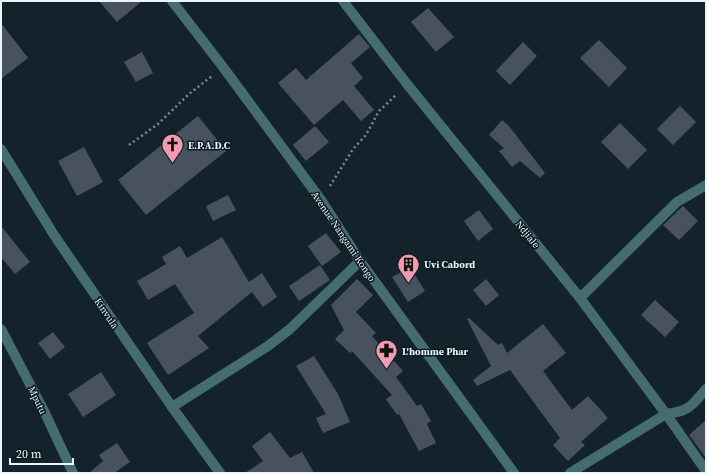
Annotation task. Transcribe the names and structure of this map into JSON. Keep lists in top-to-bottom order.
{
  "streets": {
    "street": [
      "Ndjiale",
      "Avenue Nangami Kongo",
      "Kinvula",
      "Mputu"
    ]
  },
  "places": {
    "church": ["E.P.A.D.C"],
    "building": ["Uvi Cabord"],
    "pharmacy": ["L'homme Phar"]
  },
  "scale_bar": "20 m"
}
